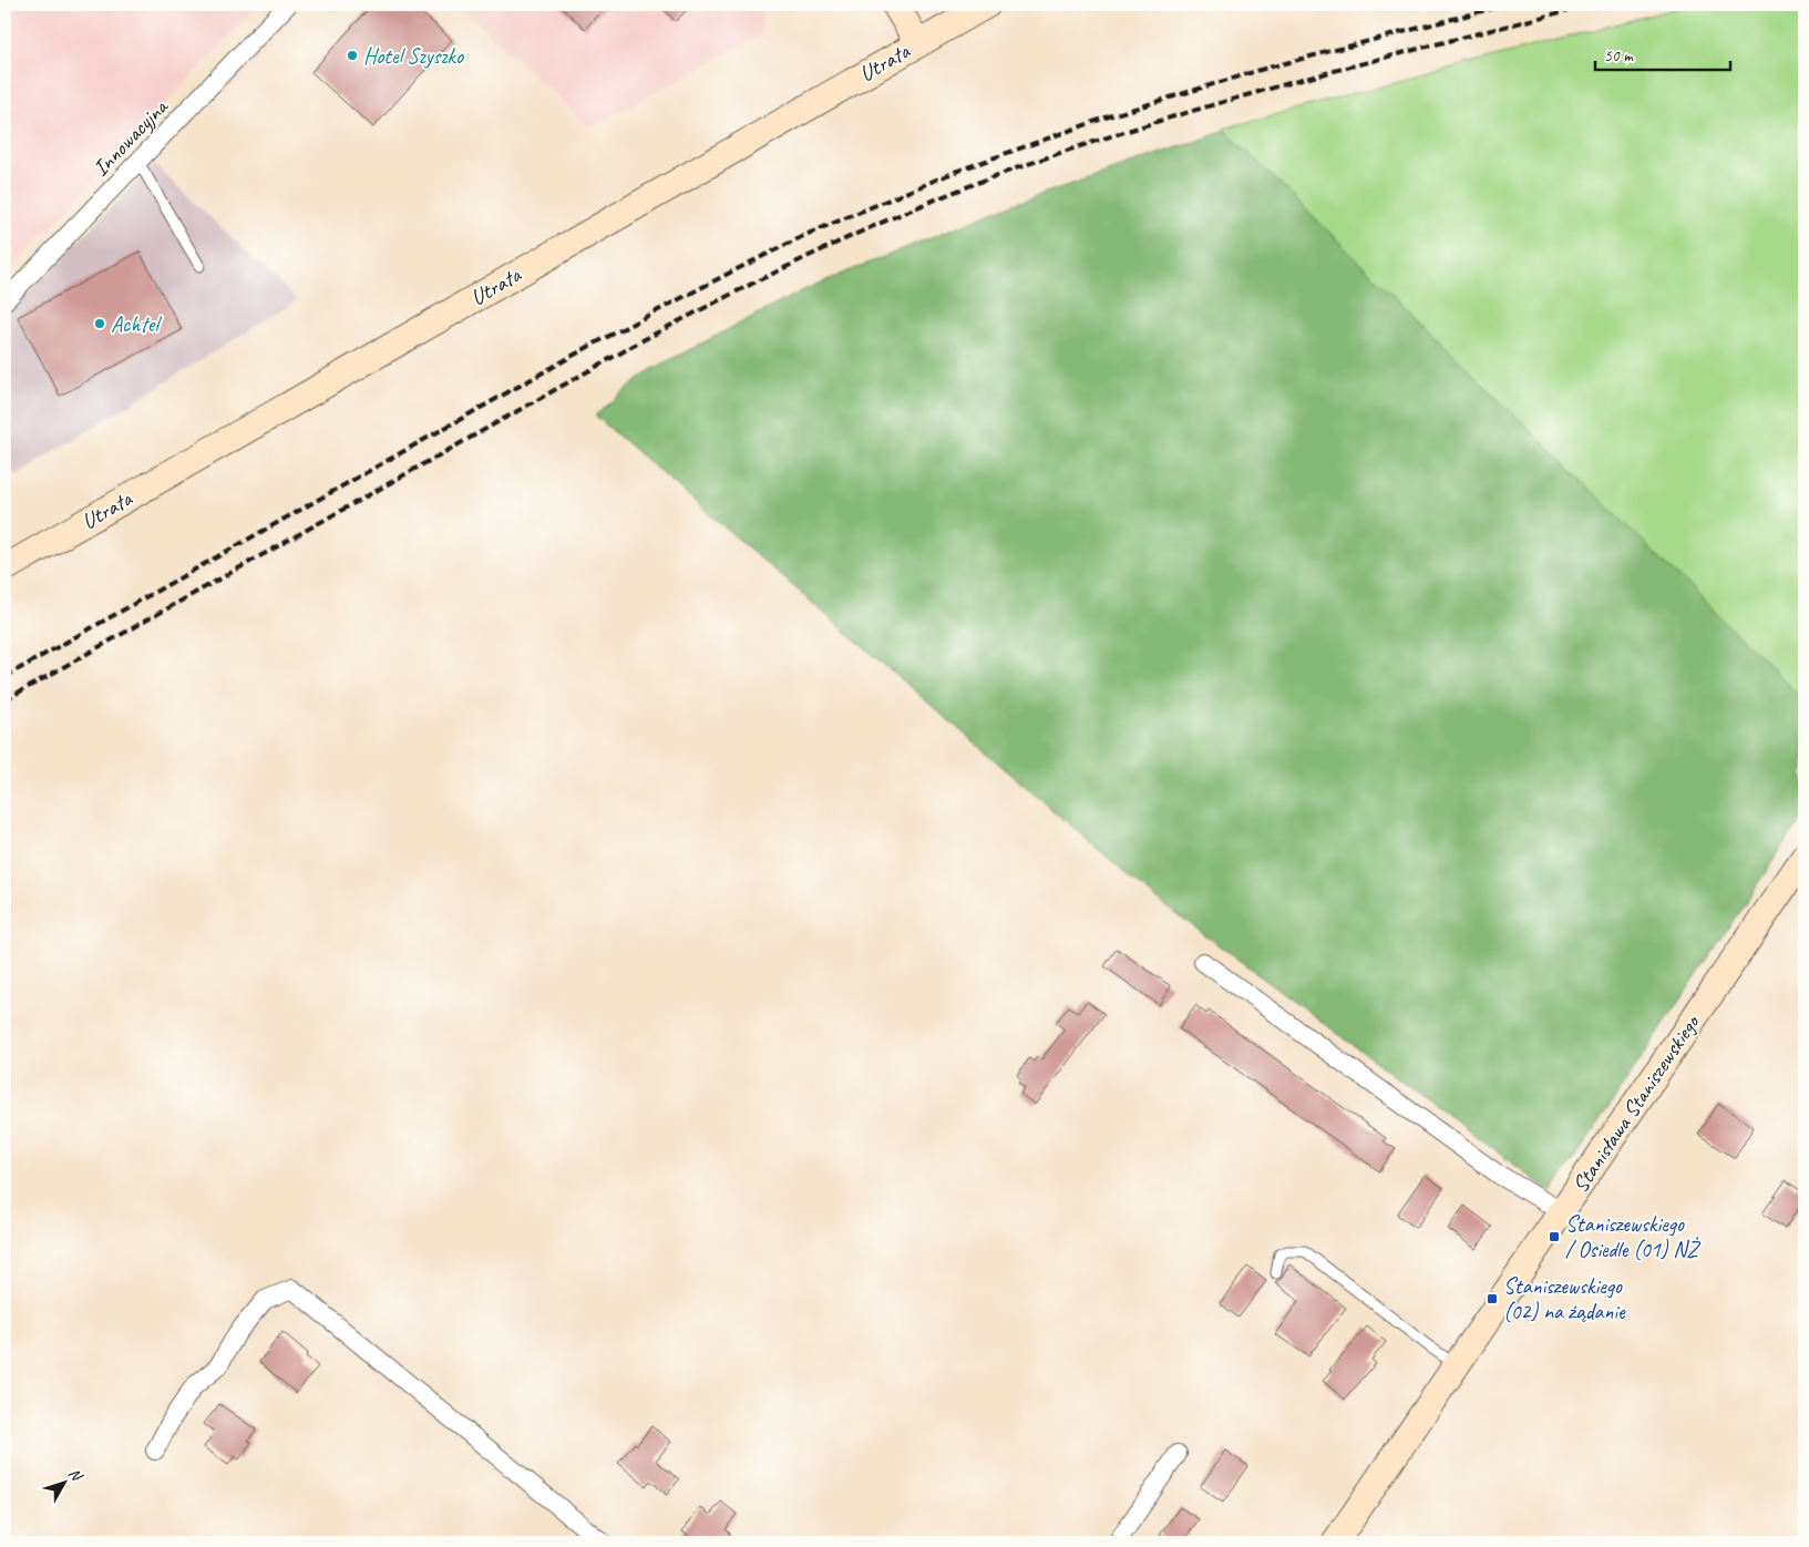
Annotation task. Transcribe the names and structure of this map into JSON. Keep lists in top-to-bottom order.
{
  "streets": {
    "main road": ["Utrata", "Stanisława Staniszewskiego"],
    "street": ["Innowacyjna"]
  },
  "places": {
    "other": ["Hotel Szyszko", "Achtel"],
    "transit": ["Staniszewskiego / Osiedle (01) NŻ", "Staniszewskiego (02) na żądanie"]
  },
  "scale_bar": "50 m",
  "north": "top right"
}
